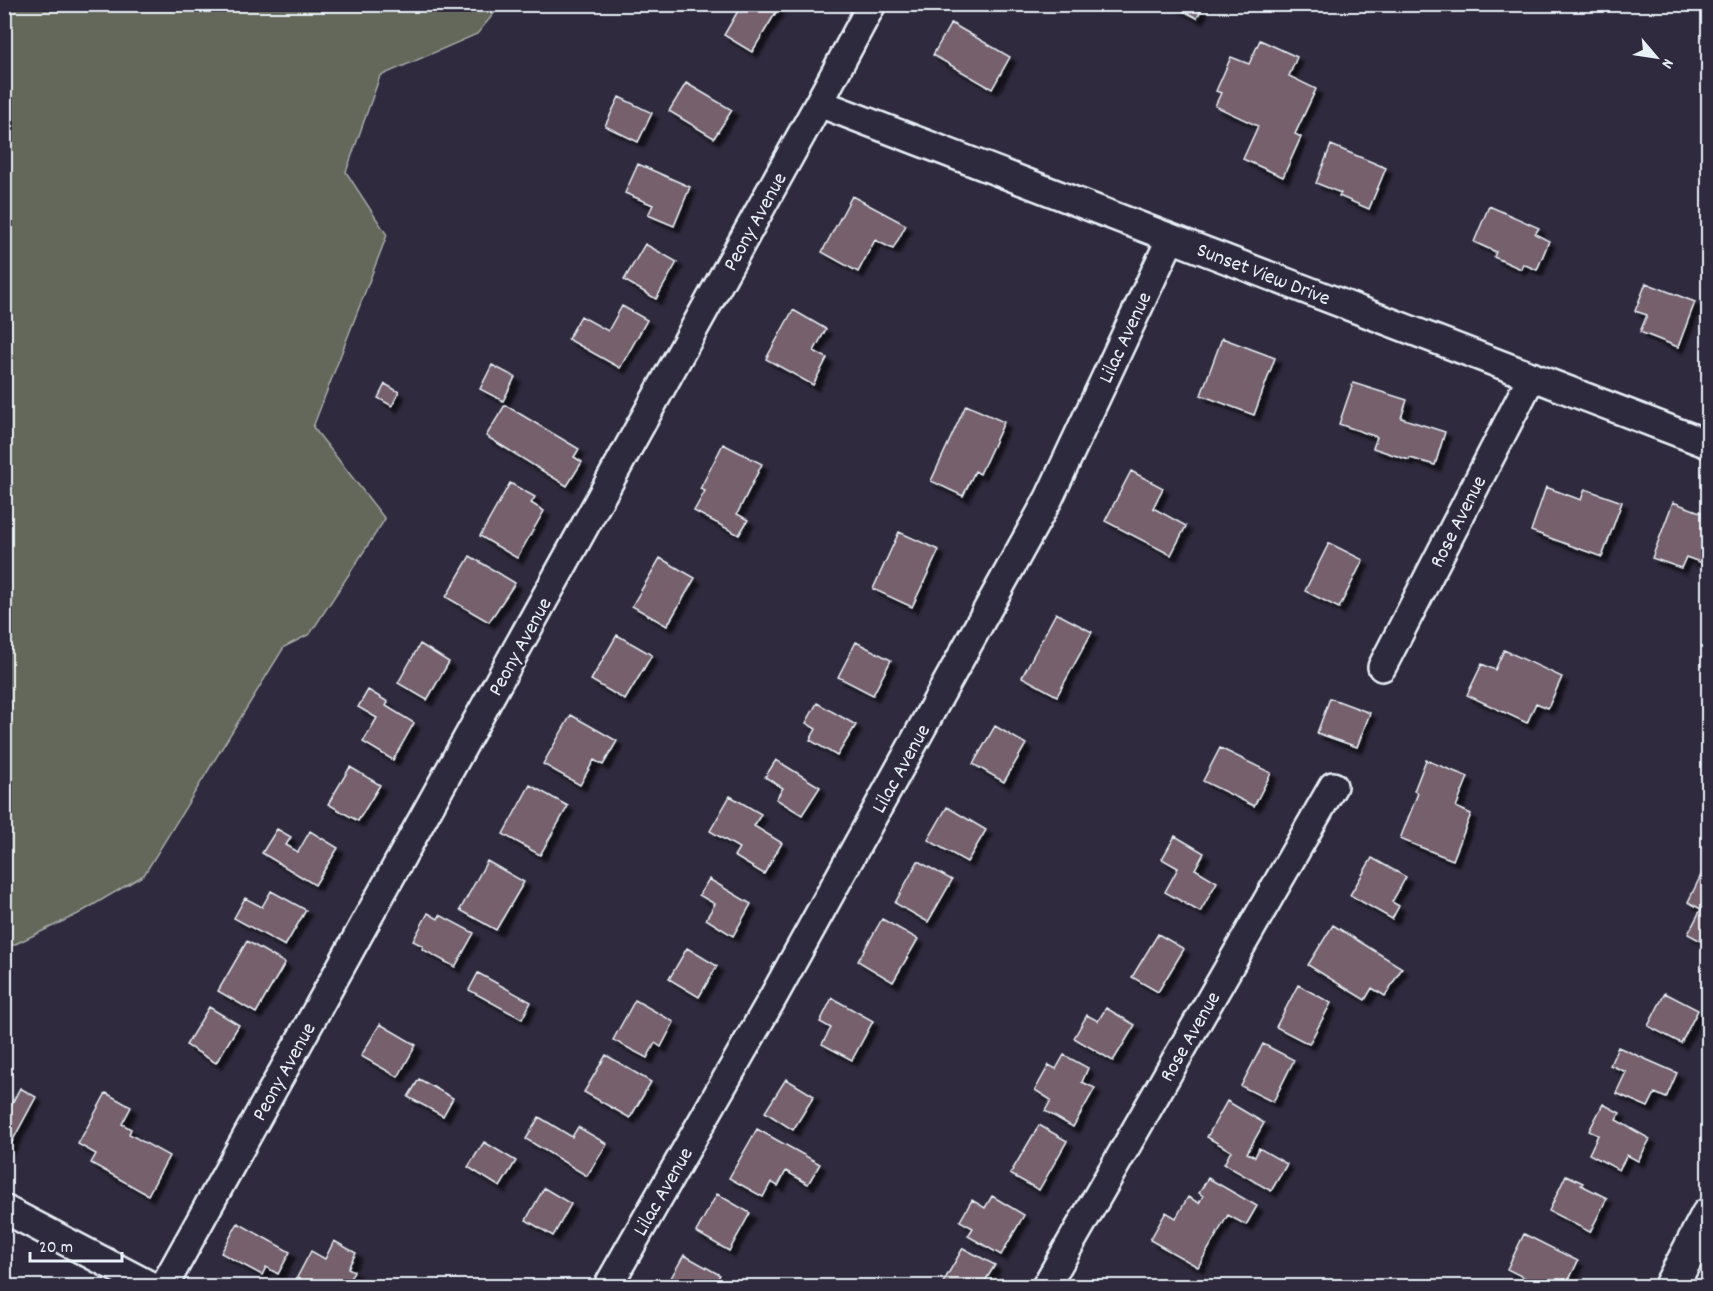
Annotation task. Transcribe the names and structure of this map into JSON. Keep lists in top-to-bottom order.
{
  "streets": {
    "street": [
      "Peony Avenue",
      "Sunset View Drive",
      "Lilac Avenue",
      "Rose Avenue"
    ]
  },
  "crossings": [
    ["Peony Avenue", "Sunset View Drive"],
    ["Sunset View Drive", "Lilac Avenue"],
    ["Sunset View Drive", "Rose Avenue"]
  ],
  "scale_bar": "20 m",
  "north": "bottom right"
}
